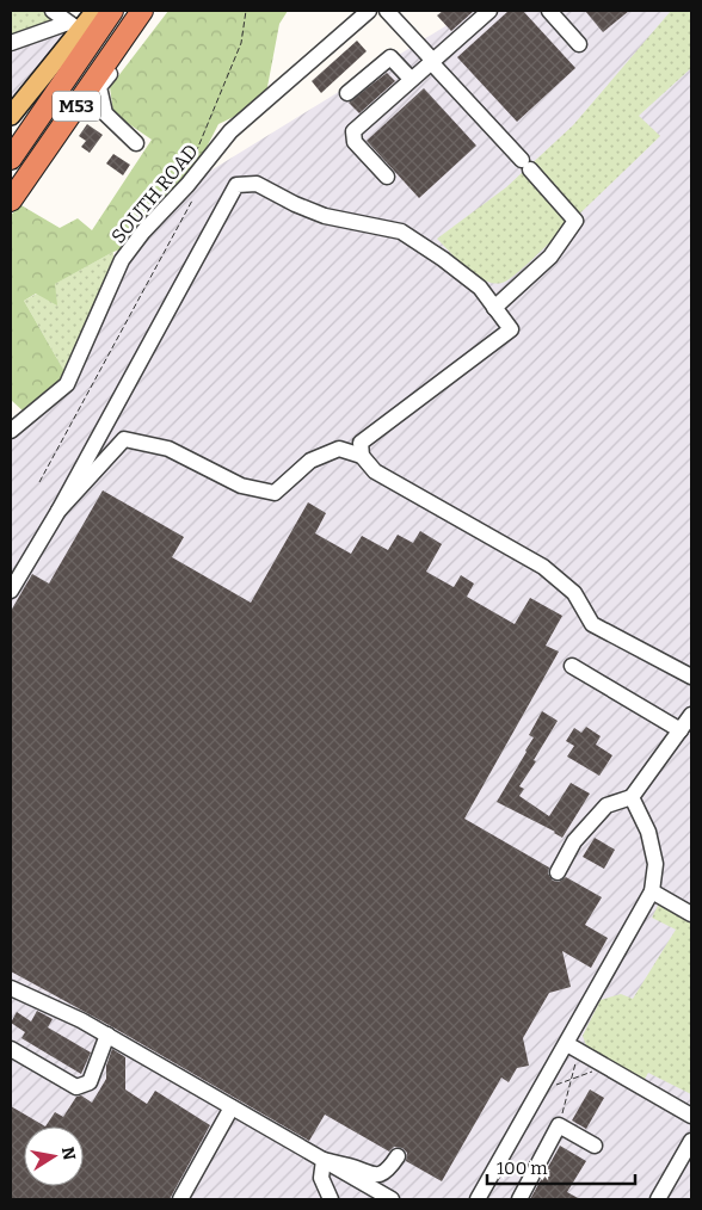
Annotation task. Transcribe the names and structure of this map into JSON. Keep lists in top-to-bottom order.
{
  "streets": {
    "highway": ["M53"],
    "street": ["SOUTH ROAD"]
  },
  "scale_bar": "100 m",
  "north": "right"
}
